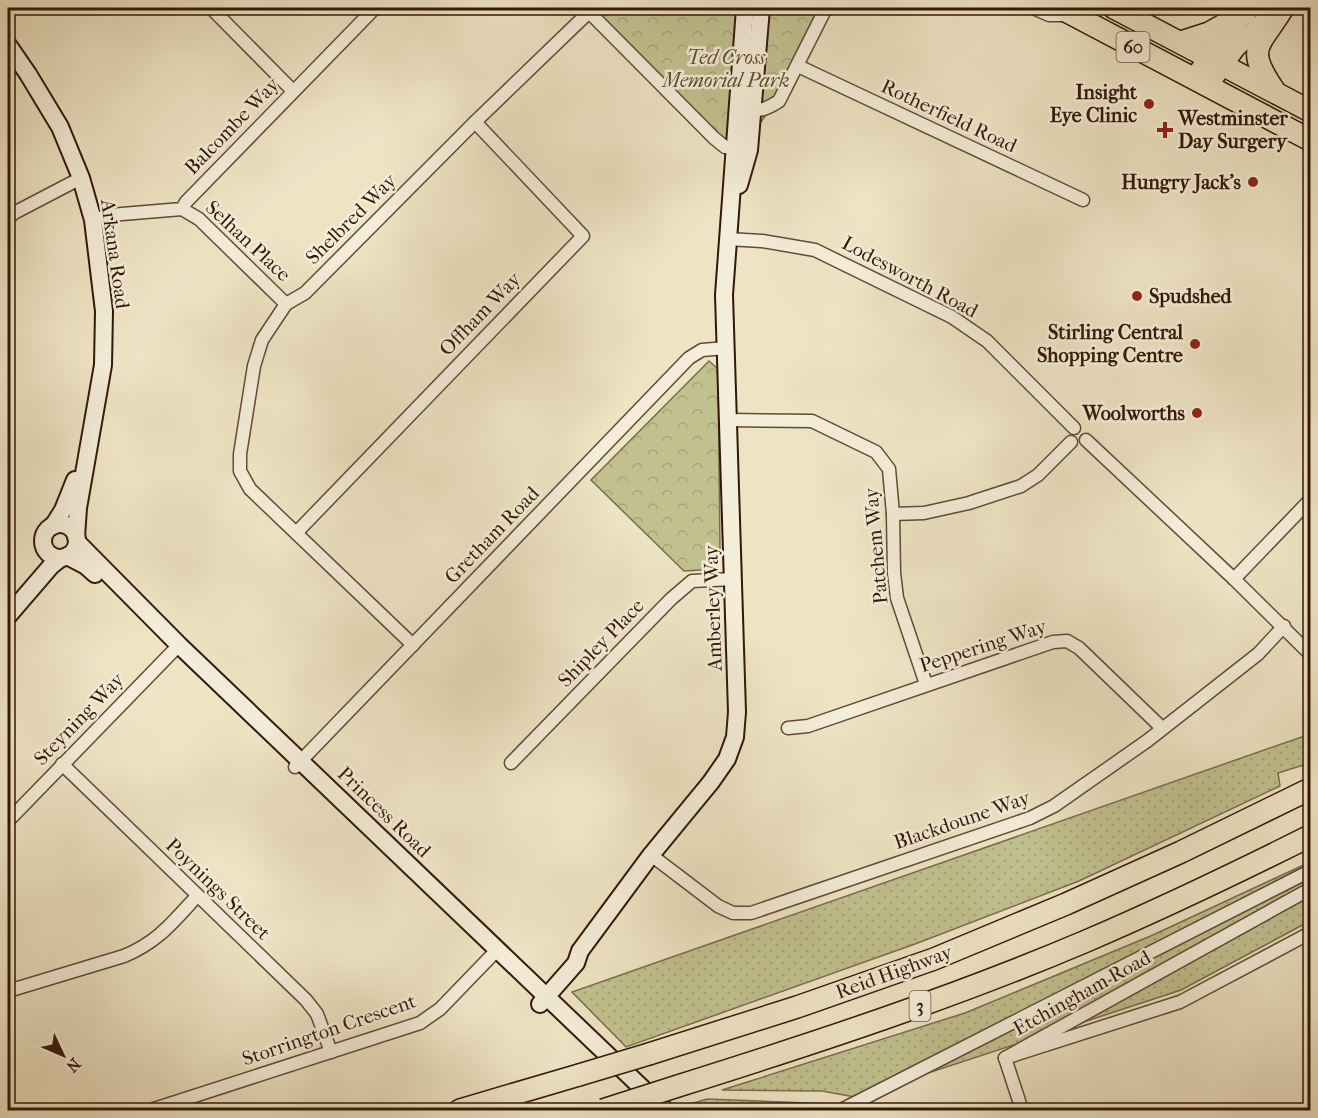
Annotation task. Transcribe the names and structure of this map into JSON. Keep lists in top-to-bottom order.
{
  "streets": {
    "highway": ["60", "Reid Highway", "3"],
    "main road": ["Arkana Road", "Amberley Way", "Princess Road"],
    "street": [
      "Rotherfield Road",
      "Balcombe Way",
      "Shelbred Way",
      "Selhan Place",
      "Lodesworth Road",
      "Offham Way",
      "Gretham Road",
      "Patchem Way",
      "Shipley Place",
      "Peppering Way",
      "Steyning Way",
      "Blackdoune Way",
      "Poynings Street",
      "Etchingham Road",
      "Storrington Crescent"
    ]
  },
  "crossings": [
    ["Balcombe Way", "Selhan Place"],
    ["Shelbred Way", "Selhan Place"],
    ["Shelbred Way", "Offham Way"],
    ["Shelbred Way", "Gretham Road"],
    ["Shelbred Way", "Amberley Way"],
    ["Arkana Road", "Princess Road"],
    ["Lodesworth Road", "Amberley Way"],
    ["Gretham Road", "Amberley Way"],
    ["Gretham Road", "Princess Road"],
    ["Patchem Way", "Amberley Way"],
    ["Patchem Way", "Peppering Way"],
    ["Amberley Way", "Shipley Place"],
    ["Amberley Way", "Princess Road"],
    ["Amberley Way", "Blackdoune Way"],
    ["Peppering Way", "Blackdoune Way"],
    ["Steyning Way", "Princess Road"],
    ["Steyning Way", "Poynings Street"],
    ["Princess Road", "Storrington Crescent"],
    ["Poynings Street", "Storrington Crescent"]
  ],
  "parks": ["Ted Cross Memorial Park"],
  "places": {
    "other": [
      "Insight Eye Clinic",
      "Hungry Jack's",
      "Spudshed",
      "Stirling Central Shopping Centre",
      "Woolworths"
    ],
    "health": ["Westminster Day Surgery"]
  },
  "north": "bottom right"
}
